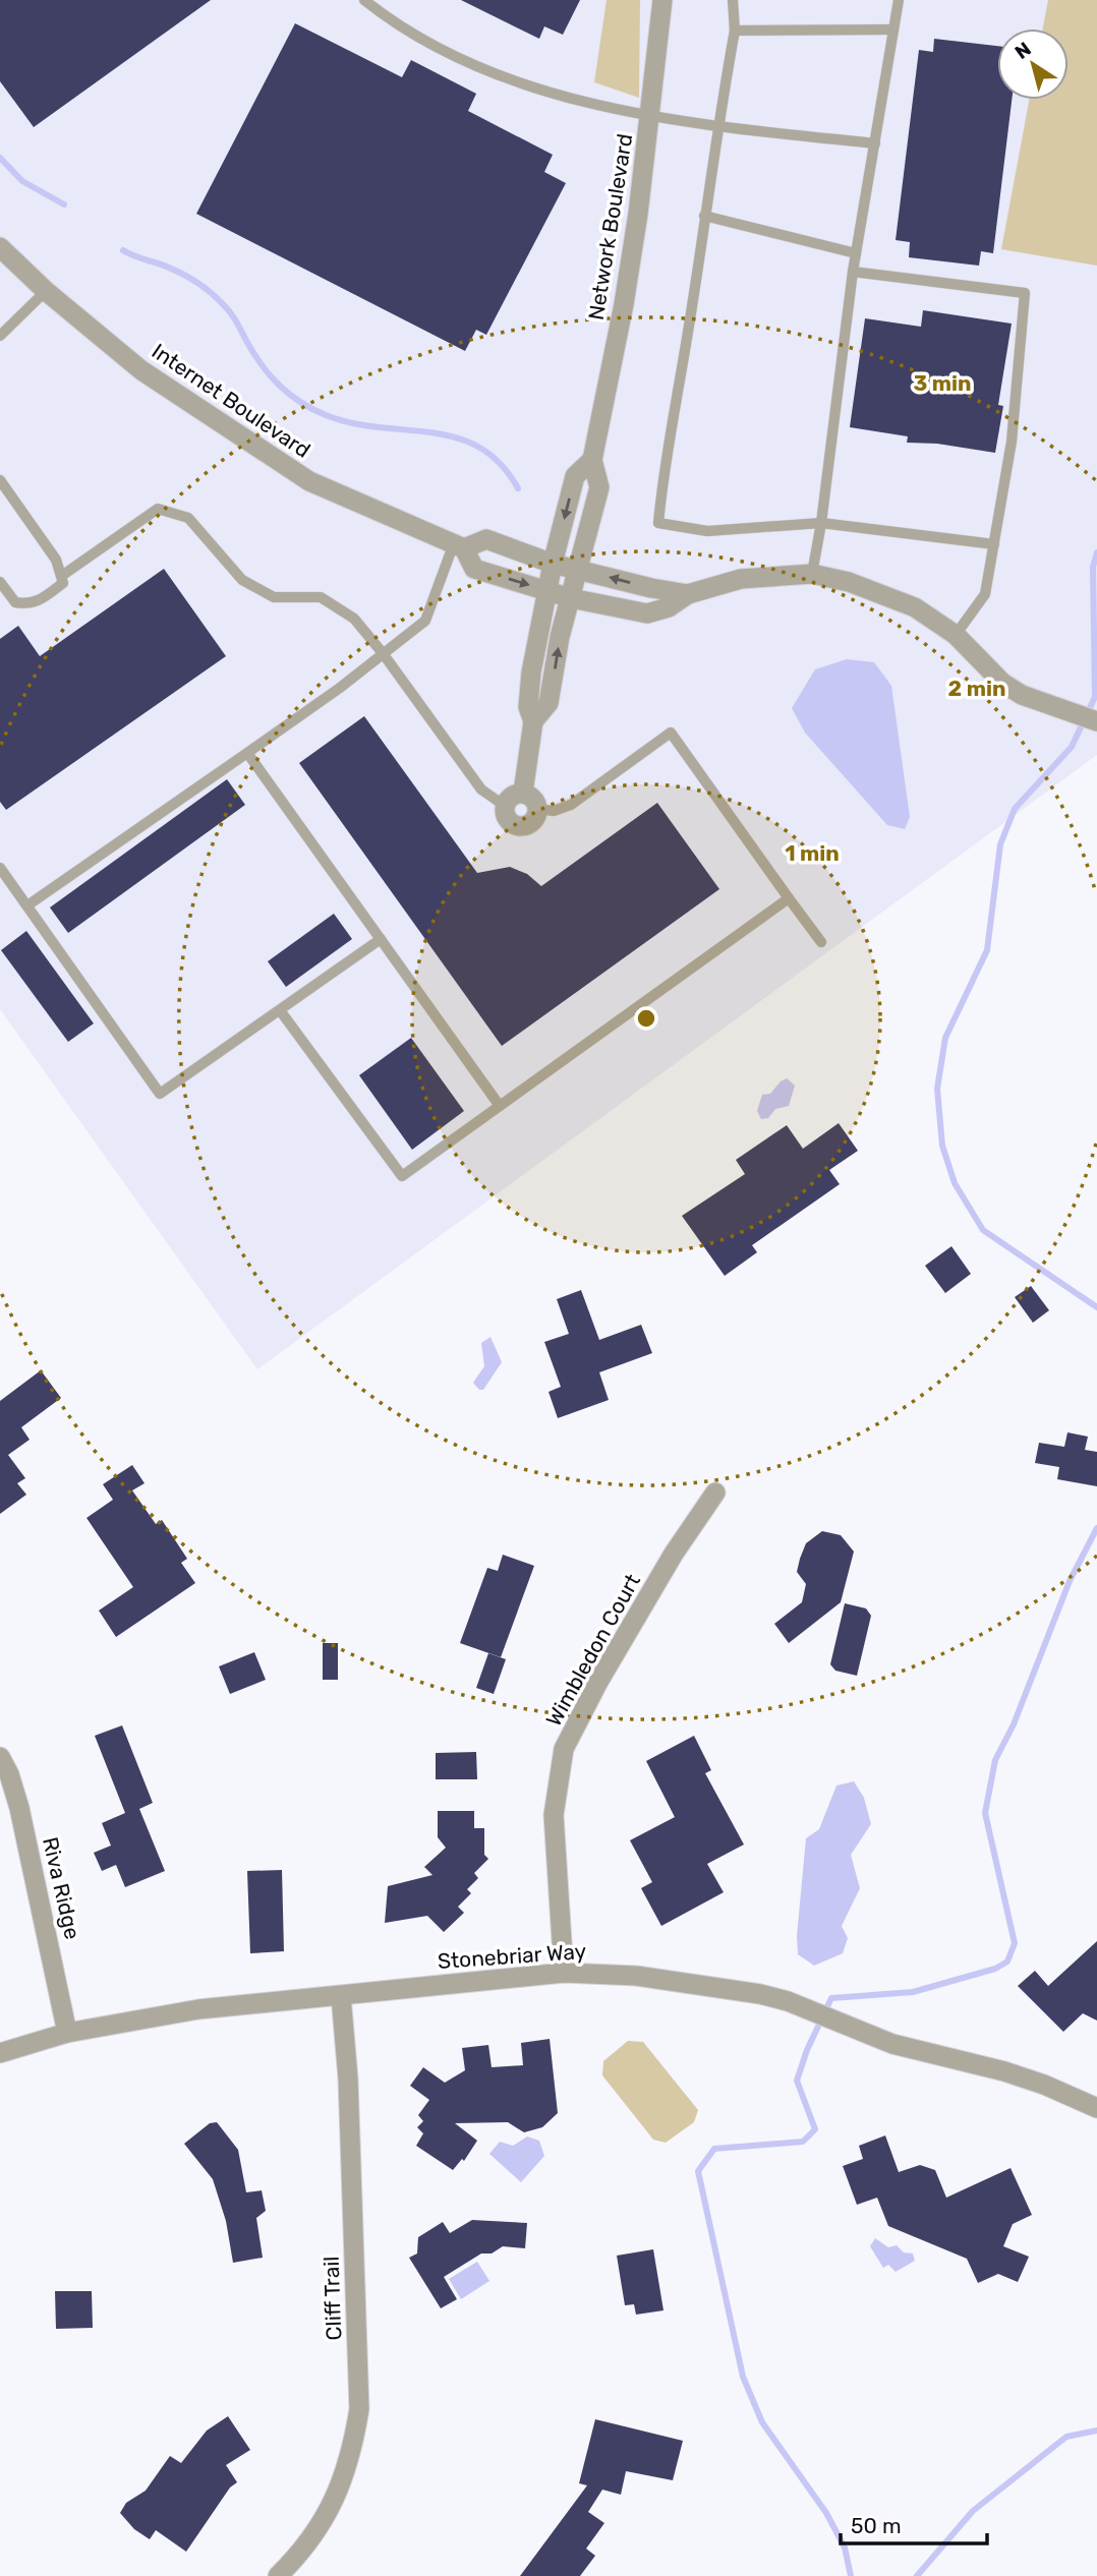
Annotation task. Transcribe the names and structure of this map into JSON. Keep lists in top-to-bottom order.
{
  "streets": {
    "street": [
      "Network Boulevard",
      "Internet Boulevard",
      "Wimbledon Court",
      "Riva Ridge",
      "Stonebriar Way",
      "Cliff Trail"
    ]
  },
  "crossings": [
    ["Network Boulevard", "Internet Boulevard"],
    ["Wimbledon Court", "Stonebriar Way"],
    ["Riva Ridge", "Stonebriar Way"],
    ["Stonebriar Way", "Cliff Trail"]
  ],
  "scale_bar": "50 m",
  "north": "top left",
  "rings": ["3 min", "2 min", "1 min"]
}
